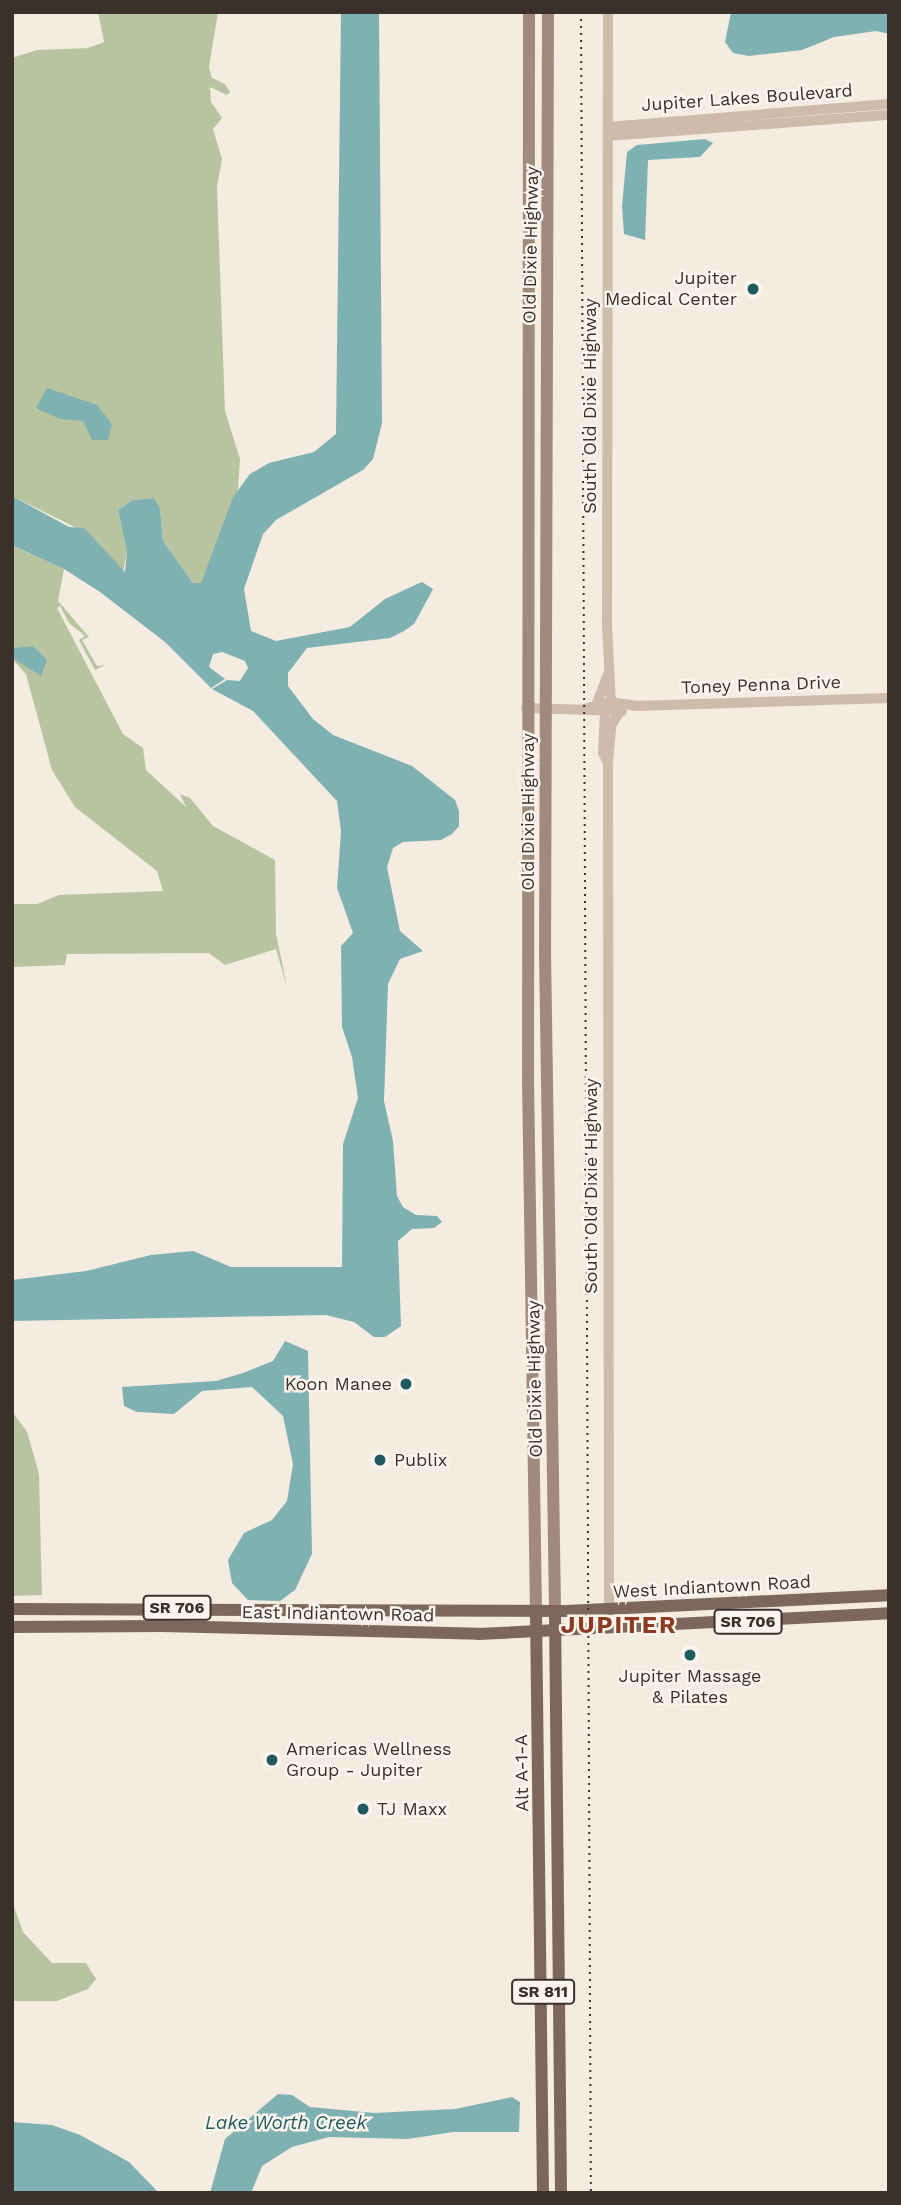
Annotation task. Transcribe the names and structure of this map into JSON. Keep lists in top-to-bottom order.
{
  "streets": {
    "main road": [
      "Old Dixie Highway",
      "West Indiantown Road",
      "SR 706",
      "East Indiantown Road",
      "Alt A-1-A",
      "SR 811"
    ],
    "street": ["Jupiter Lakes Boulevard", "South Old Dixie Highway", "Toney Penna Drive"]
  },
  "crossings": [
    ["Jupiter Lakes Boulevard", "South Old Dixie Highway"],
    ["Old Dixie Highway", "Toney Penna Drive"],
    ["Old Dixie Highway", "West Indiantown Road"],
    ["Old Dixie Highway", "Alt A-1-A"],
    ["South Old Dixie Highway", "Toney Penna Drive"],
    ["South Old Dixie Highway", "West Indiantown Road"],
    ["West Indiantown Road", "East Indiantown Road"],
    ["West Indiantown Road", "Alt A-1-A"],
    ["East Indiantown Road", "Alt A-1-A"]
  ],
  "districts": ["JUPITER"],
  "water": ["Lake Worth Creek"],
  "places": [
    "Jupiter Medical Center",
    "Koon Manee",
    "Publix",
    "Jupiter Massage & Pilates",
    "Americas Wellness Group - Jupiter",
    "TJ Maxx"
  ]
}
